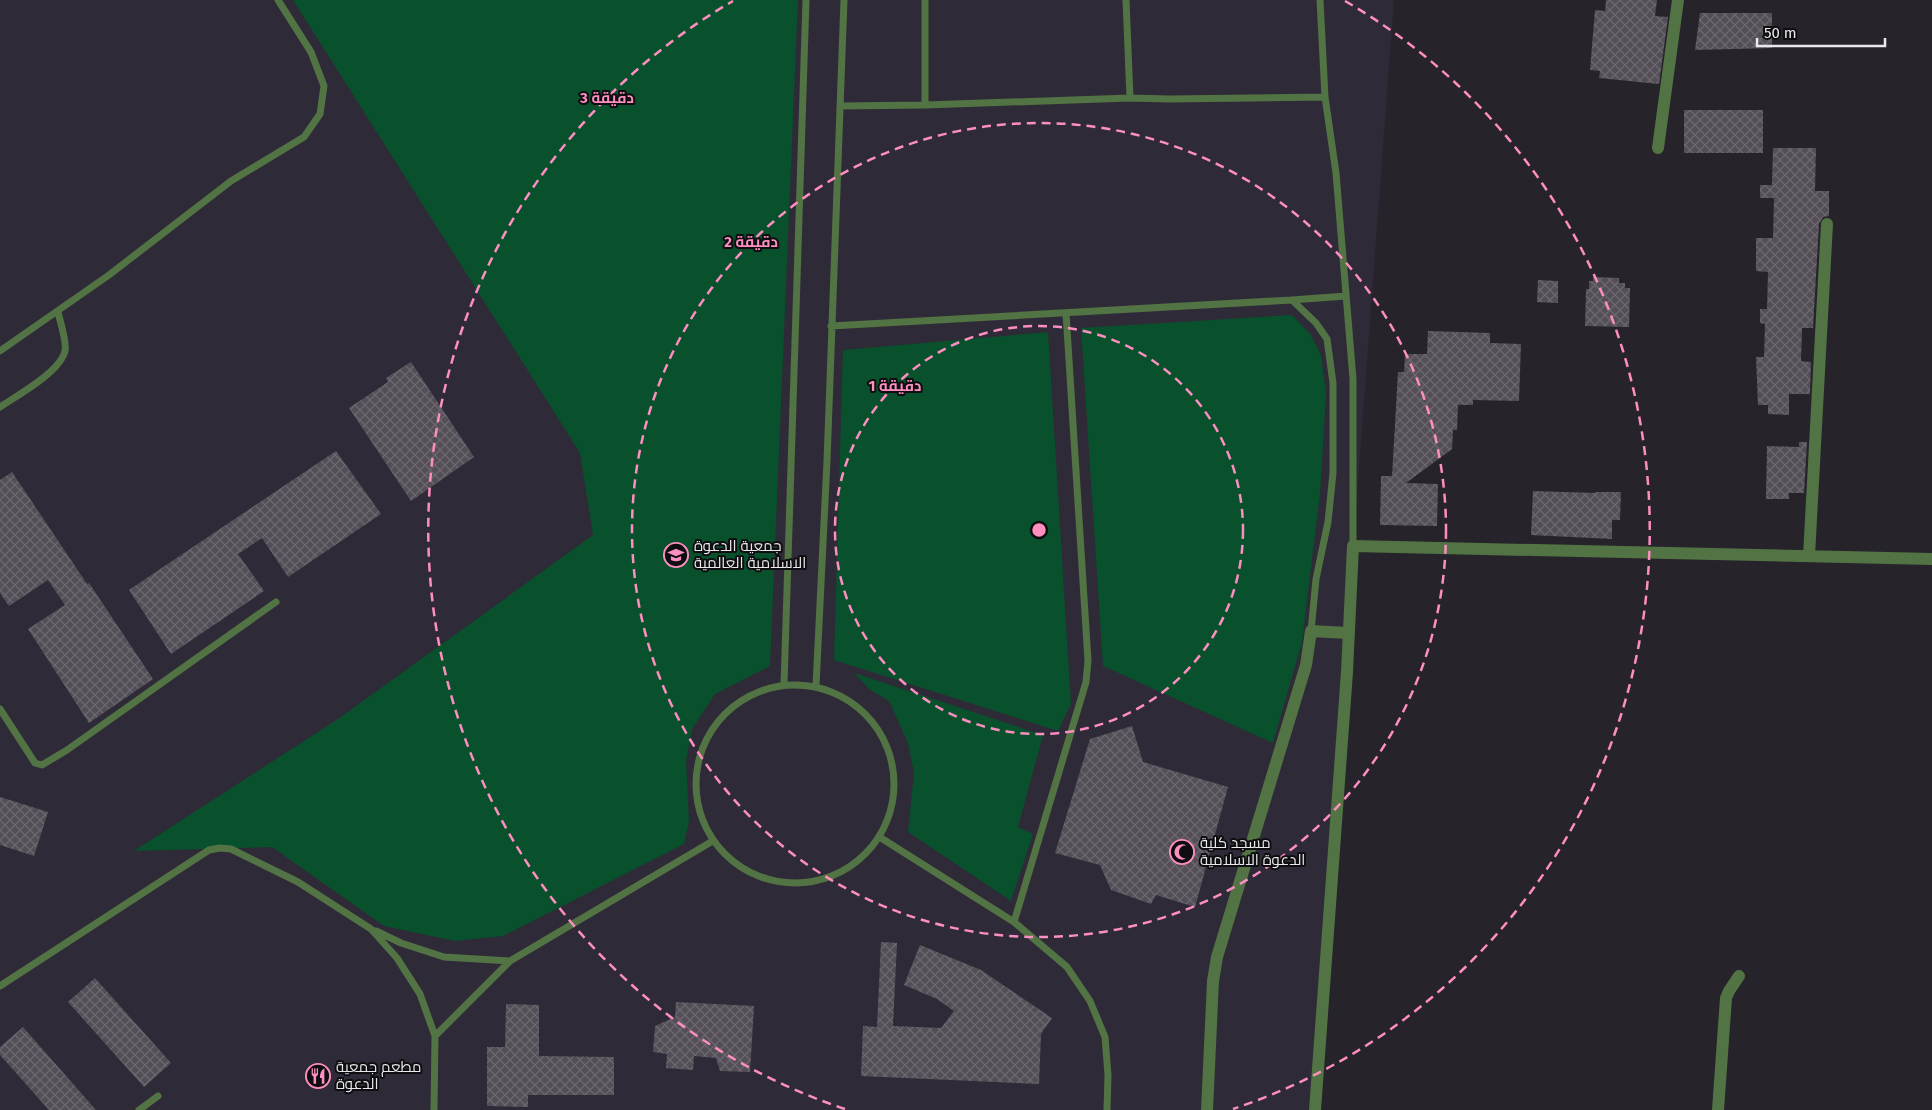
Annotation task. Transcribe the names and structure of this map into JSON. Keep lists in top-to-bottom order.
{
  "places": {
    "school or university": ["جمعية الدعوة الاسلامية العالمية"],
    "mosque": ["مسجد كلية الدعوة الاسلامية"],
    "restaurant": ["مطعم جمعية الدعوة"]
  },
  "scale_bar": "50 m",
  "rings": ["3 دقيقة", "2 دقيقة", "1 دقيقة"]
}
